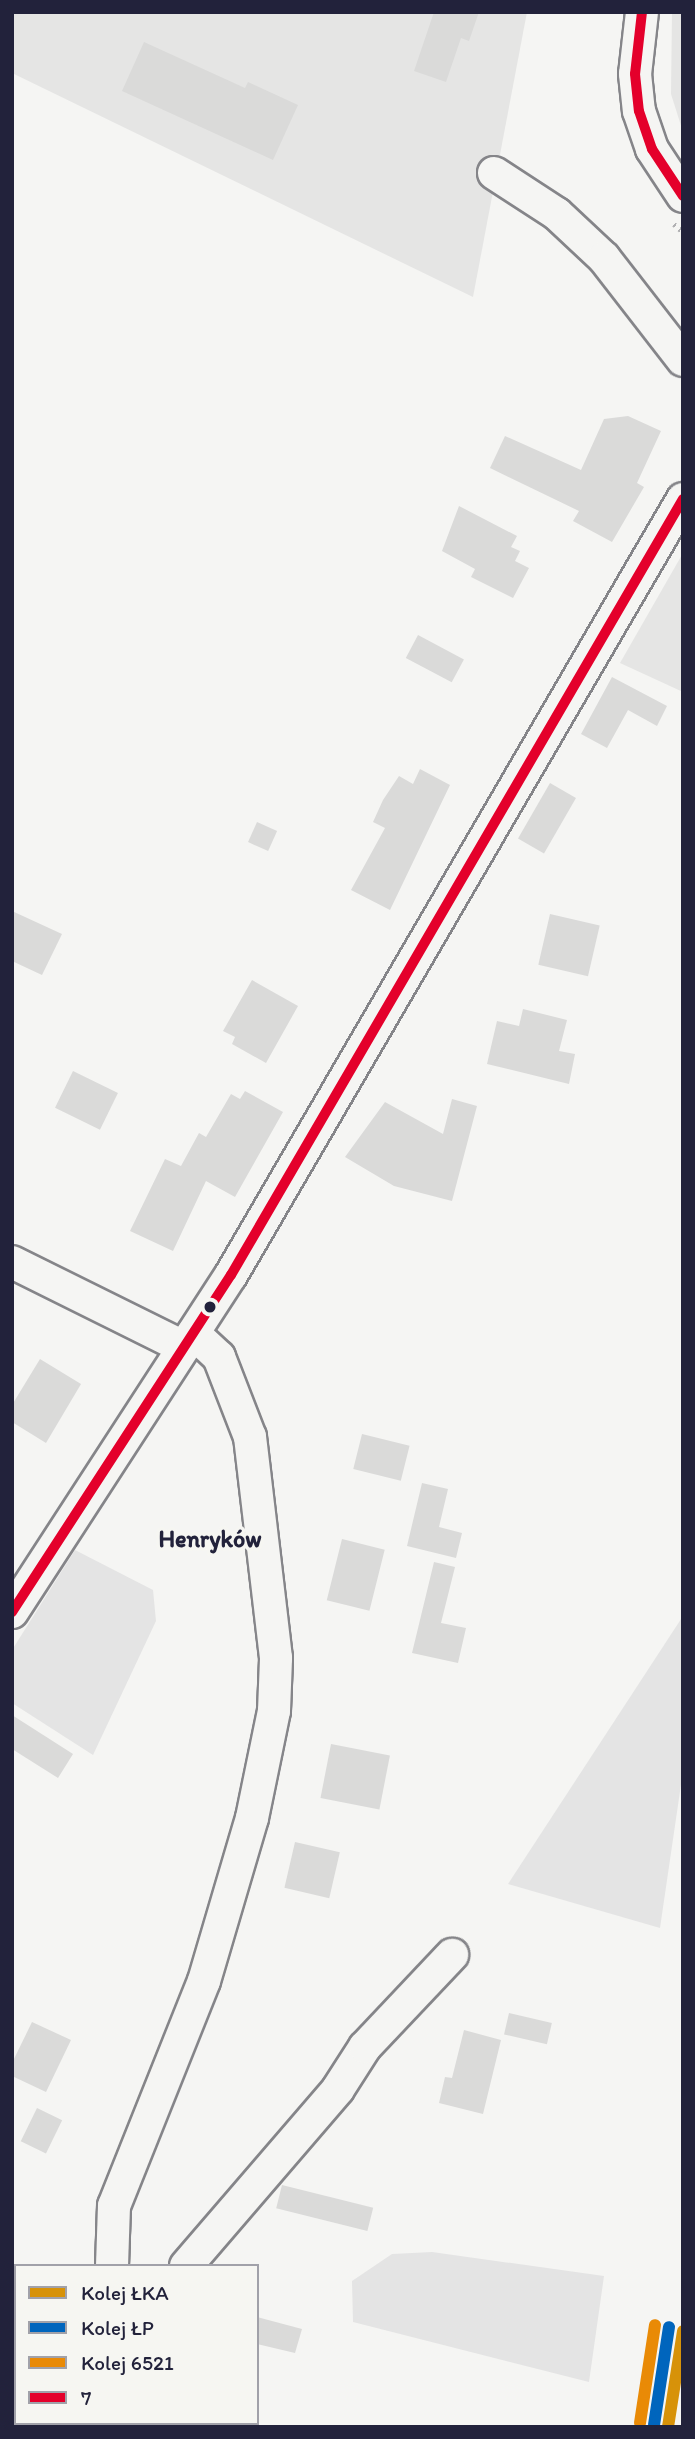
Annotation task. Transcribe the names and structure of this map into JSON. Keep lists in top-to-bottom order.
{
  "districts": ["Henryków"],
  "lines": [
    "transit line 7",
    "rail line 6521",
    "rail line ŁP",
    "rail line ŁKA"
  ],
  "legend": [
    "Kolej ŁKA",
    "Kolej ŁP",
    "Kolej 6521",
    "7"
  ]
}
